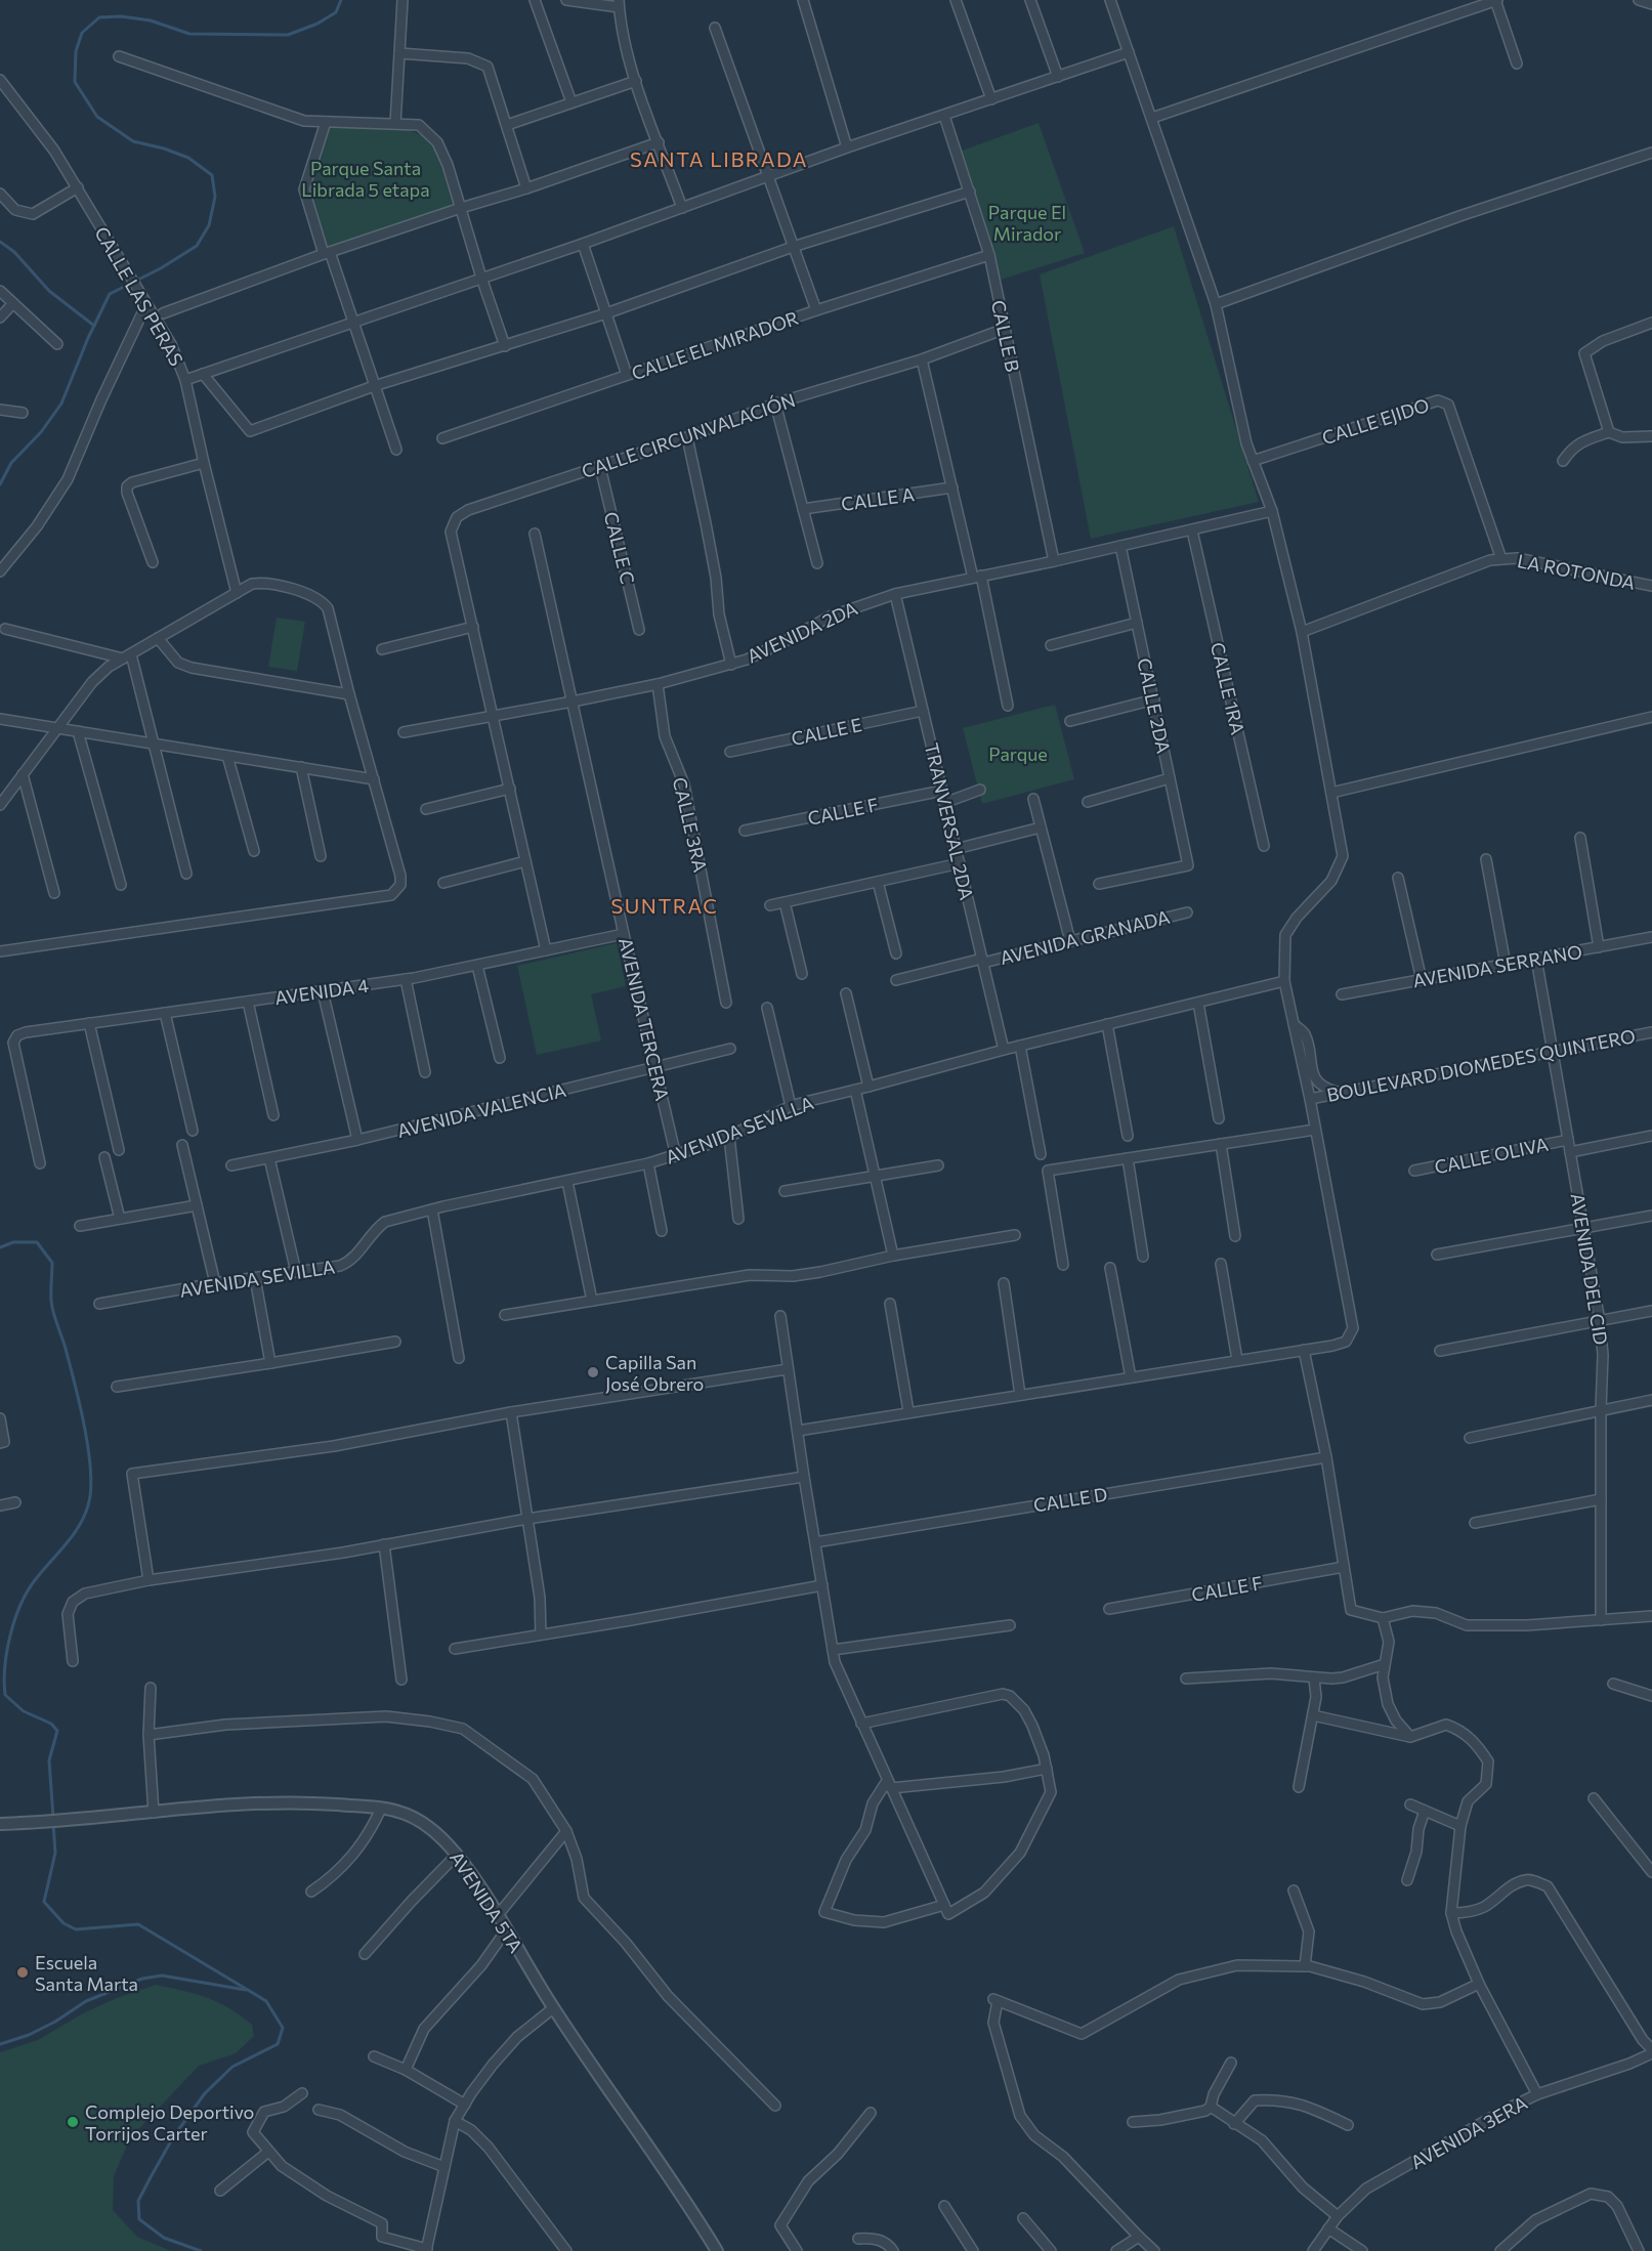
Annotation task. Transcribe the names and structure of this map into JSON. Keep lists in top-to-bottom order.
{
  "streets": {
    "street": [
      "CALLE LAS PERAS",
      "CALLE B",
      "CALLE EL MIRADOR",
      "CALLE EJIDO",
      "CALLE CIRCUNVALACIÓN",
      "CALLE A",
      "CALLE C",
      "LA ROTONDA",
      "AVENIDA 2DA",
      "CALLE 1RA",
      "CALLE 2DA",
      "CALLE E",
      "CALLE F",
      "TRANVERSAL 2DA",
      "CALLE 3RA",
      "AVENIDA GRANADA",
      "AVENIDA SERRANO",
      "AVENIDA 4",
      "AVENIDA TERCERA",
      "BOULEVARD DIOMEDES QUINTERO",
      "AVENIDA VALENCIA",
      "AVENIDA SEVILLA",
      "CALLE OLIVA",
      "AVENIDA DEL CID",
      "CALLE D",
      "AVENIDA 5TA",
      "AVENIDA 3ERA"
    ]
  },
  "crossings": [
    ["CALLE B", "CALLE EL MIRADOR"],
    ["CALLE B", "CALLE CIRCUNVALACIÓN"],
    ["CALLE B", "AVENIDA 2DA"],
    ["CALLE EJIDO", "LA ROTONDA"],
    ["CALLE CIRCUNVALACIÓN", "CALLE C"],
    ["AVENIDA 2DA", "CALLE 1RA"],
    ["AVENIDA 2DA", "CALLE 2DA"],
    ["AVENIDA 2DA", "TRANVERSAL 2DA"],
    ["AVENIDA 2DA", "CALLE 3RA"],
    ["AVENIDA 2DA", "AVENIDA TERCERA"],
    ["CALLE E", "TRANVERSAL 2DA"],
    ["CALLE F", "TRANVERSAL 2DA"],
    ["TRANVERSAL 2DA", "AVENIDA GRANADA"],
    ["TRANVERSAL 2DA", "AVENIDA SEVILLA"],
    ["AVENIDA SERRANO", "AVENIDA DEL CID"],
    ["AVENIDA 4", "AVENIDA TERCERA"],
    ["AVENIDA TERCERA", "AVENIDA VALENCIA"],
    ["AVENIDA TERCERA", "AVENIDA SEVILLA"],
    ["BOULEVARD DIOMEDES QUINTERO", "AVENIDA DEL CID"],
    ["CALLE OLIVA", "AVENIDA DEL CID"]
  ],
  "districts": ["SANTA LIBRADA", "SUNTRAC"],
  "parks": ["Parque Santa Librada 5 etapa", "Parque El Mirador", "Parque"],
  "places": ["Capilla San José Obrero", "Escuela Santa Marta", "Complejo Deportivo Torrijos Carter"]
}
